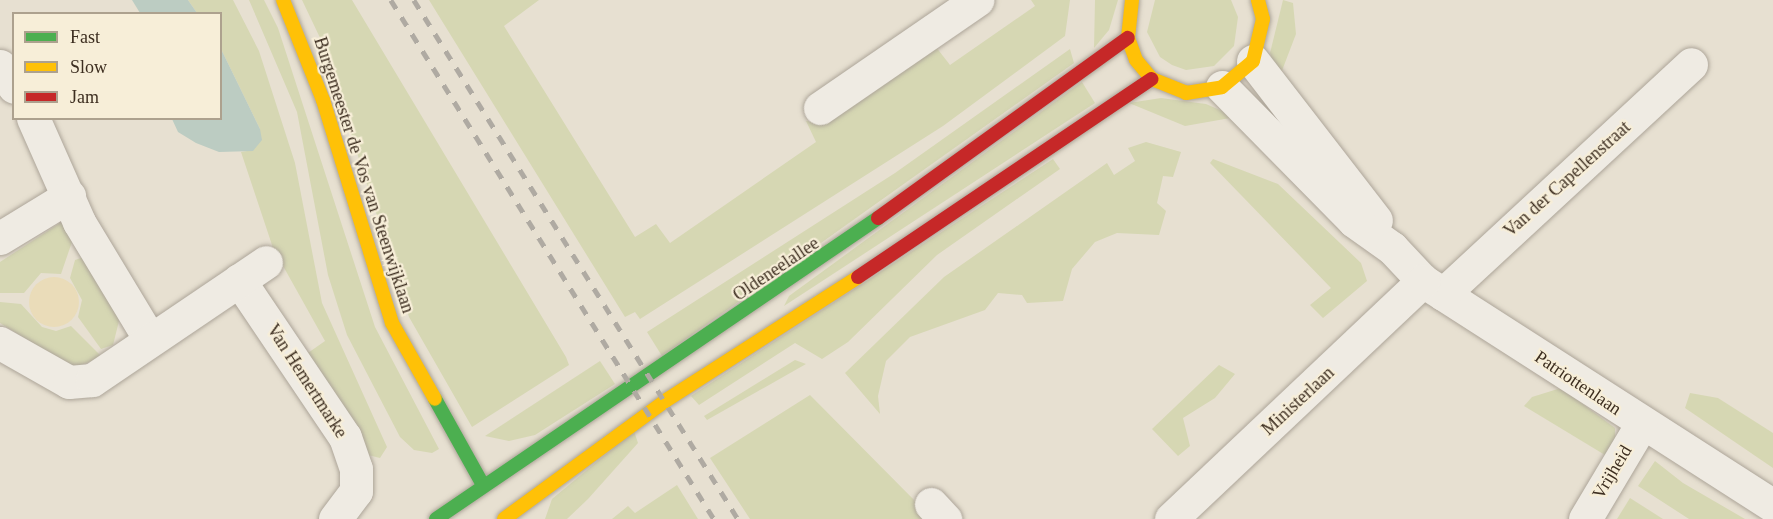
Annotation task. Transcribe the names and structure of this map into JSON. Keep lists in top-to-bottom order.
{
  "streets": {
    "street": [
      "Burgemeester de Vos van Steenwijklaan",
      "Van der Capellenstraat",
      "Oldeneelallee",
      "Van Hemertmarke",
      "Patriottenlaan",
      "Ministerlaan",
      "Vrijheid"
    ]
  },
  "crossings": [
    ["Burgemeester de Vos van Steenwijklaan", "Oldeneelallee"],
    ["Van der Capellenstraat", "Patriottenlaan"],
    ["Van der Capellenstraat", "Ministerlaan"],
    ["Patriottenlaan", "Ministerlaan"],
    ["Patriottenlaan", "Vrijheid"]
  ],
  "legend": ["Fast", "Slow", "Jam"]
}
